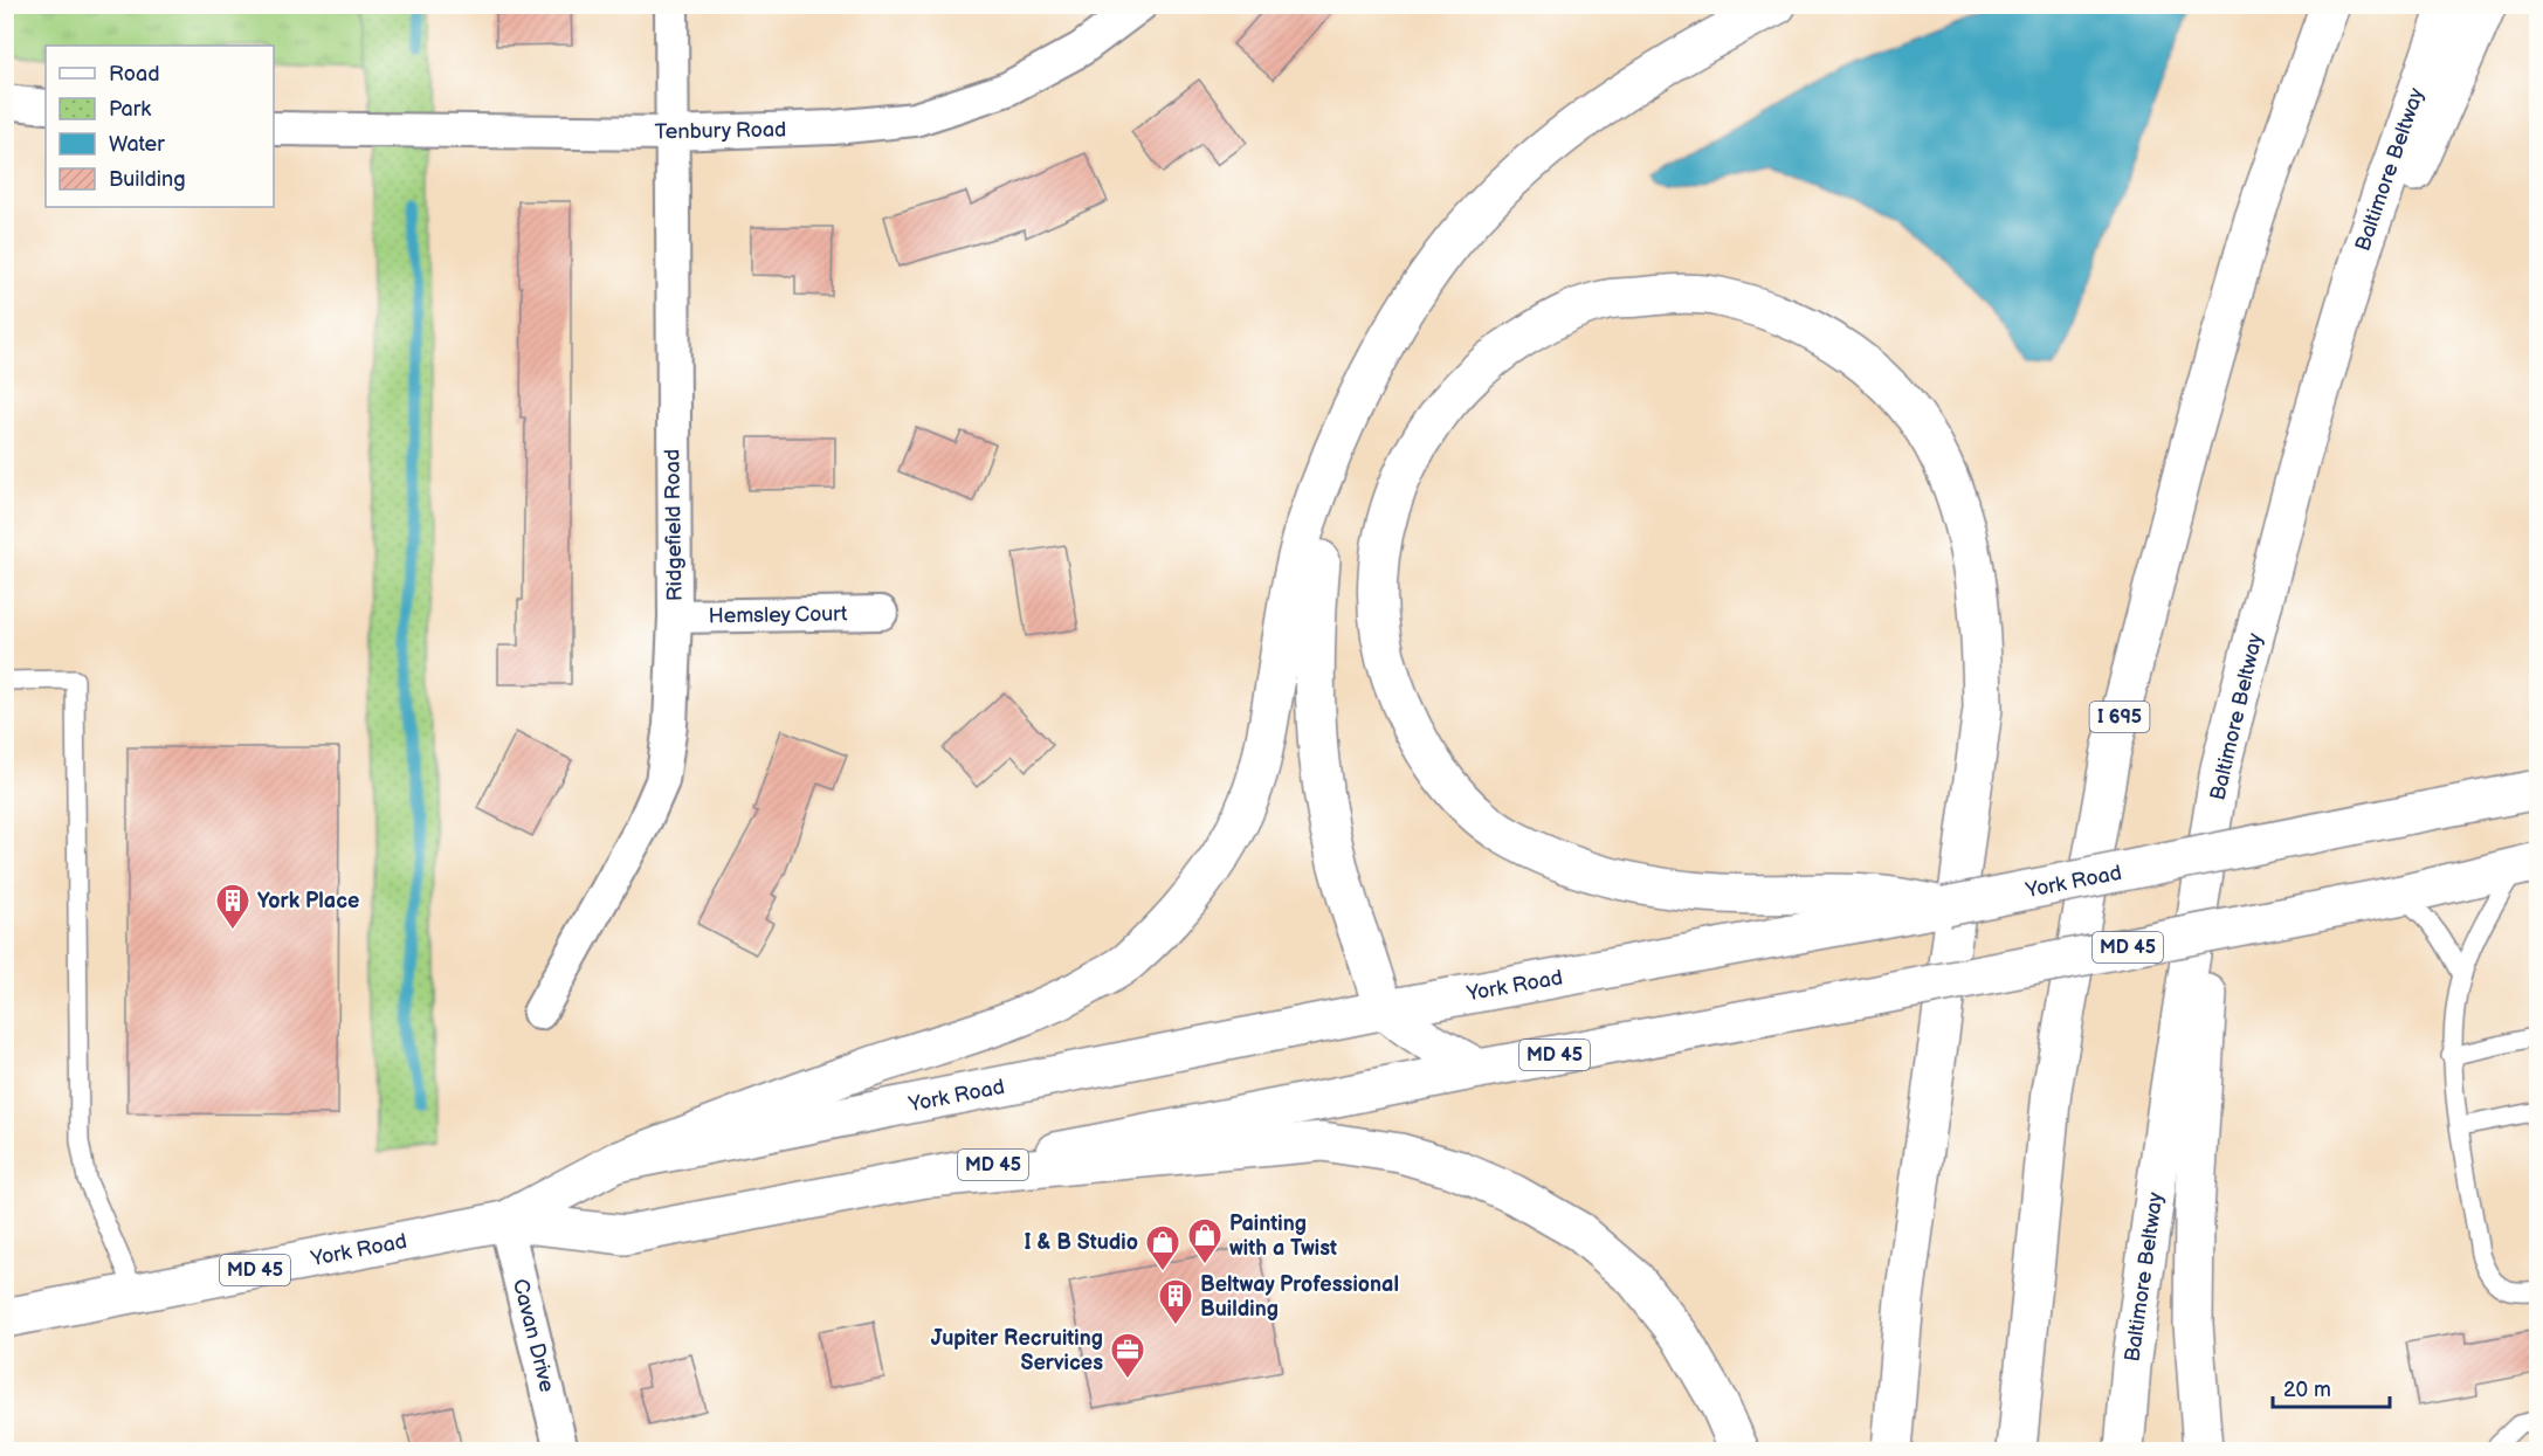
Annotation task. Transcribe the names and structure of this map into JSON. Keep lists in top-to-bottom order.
{
  "streets": {
    "main road": [
      "Baltimore Beltway",
      "I 695",
      "York Road",
      "MD 45"
    ],
    "street": [
      "Tenbury Road",
      "Ridgefield Road",
      "Hemsley Court",
      "Cavan Drive"
    ]
  },
  "crossings": [
    ["Tenbury Road", "Ridgefield Road"],
    ["Ridgefield Road", "Hemsley Court"],
    ["York Road", "Cavan Drive"]
  ],
  "places": {
    "building": ["York Place", "Beltway Professional Building"],
    "shop": ["Painting with a Twist", "I & B Studio"],
    "office": ["Jupiter Recruiting Services"]
  },
  "legend": [
    "Road",
    "Park",
    "Water",
    "Building"
  ],
  "scale_bar": "20 m"
}
